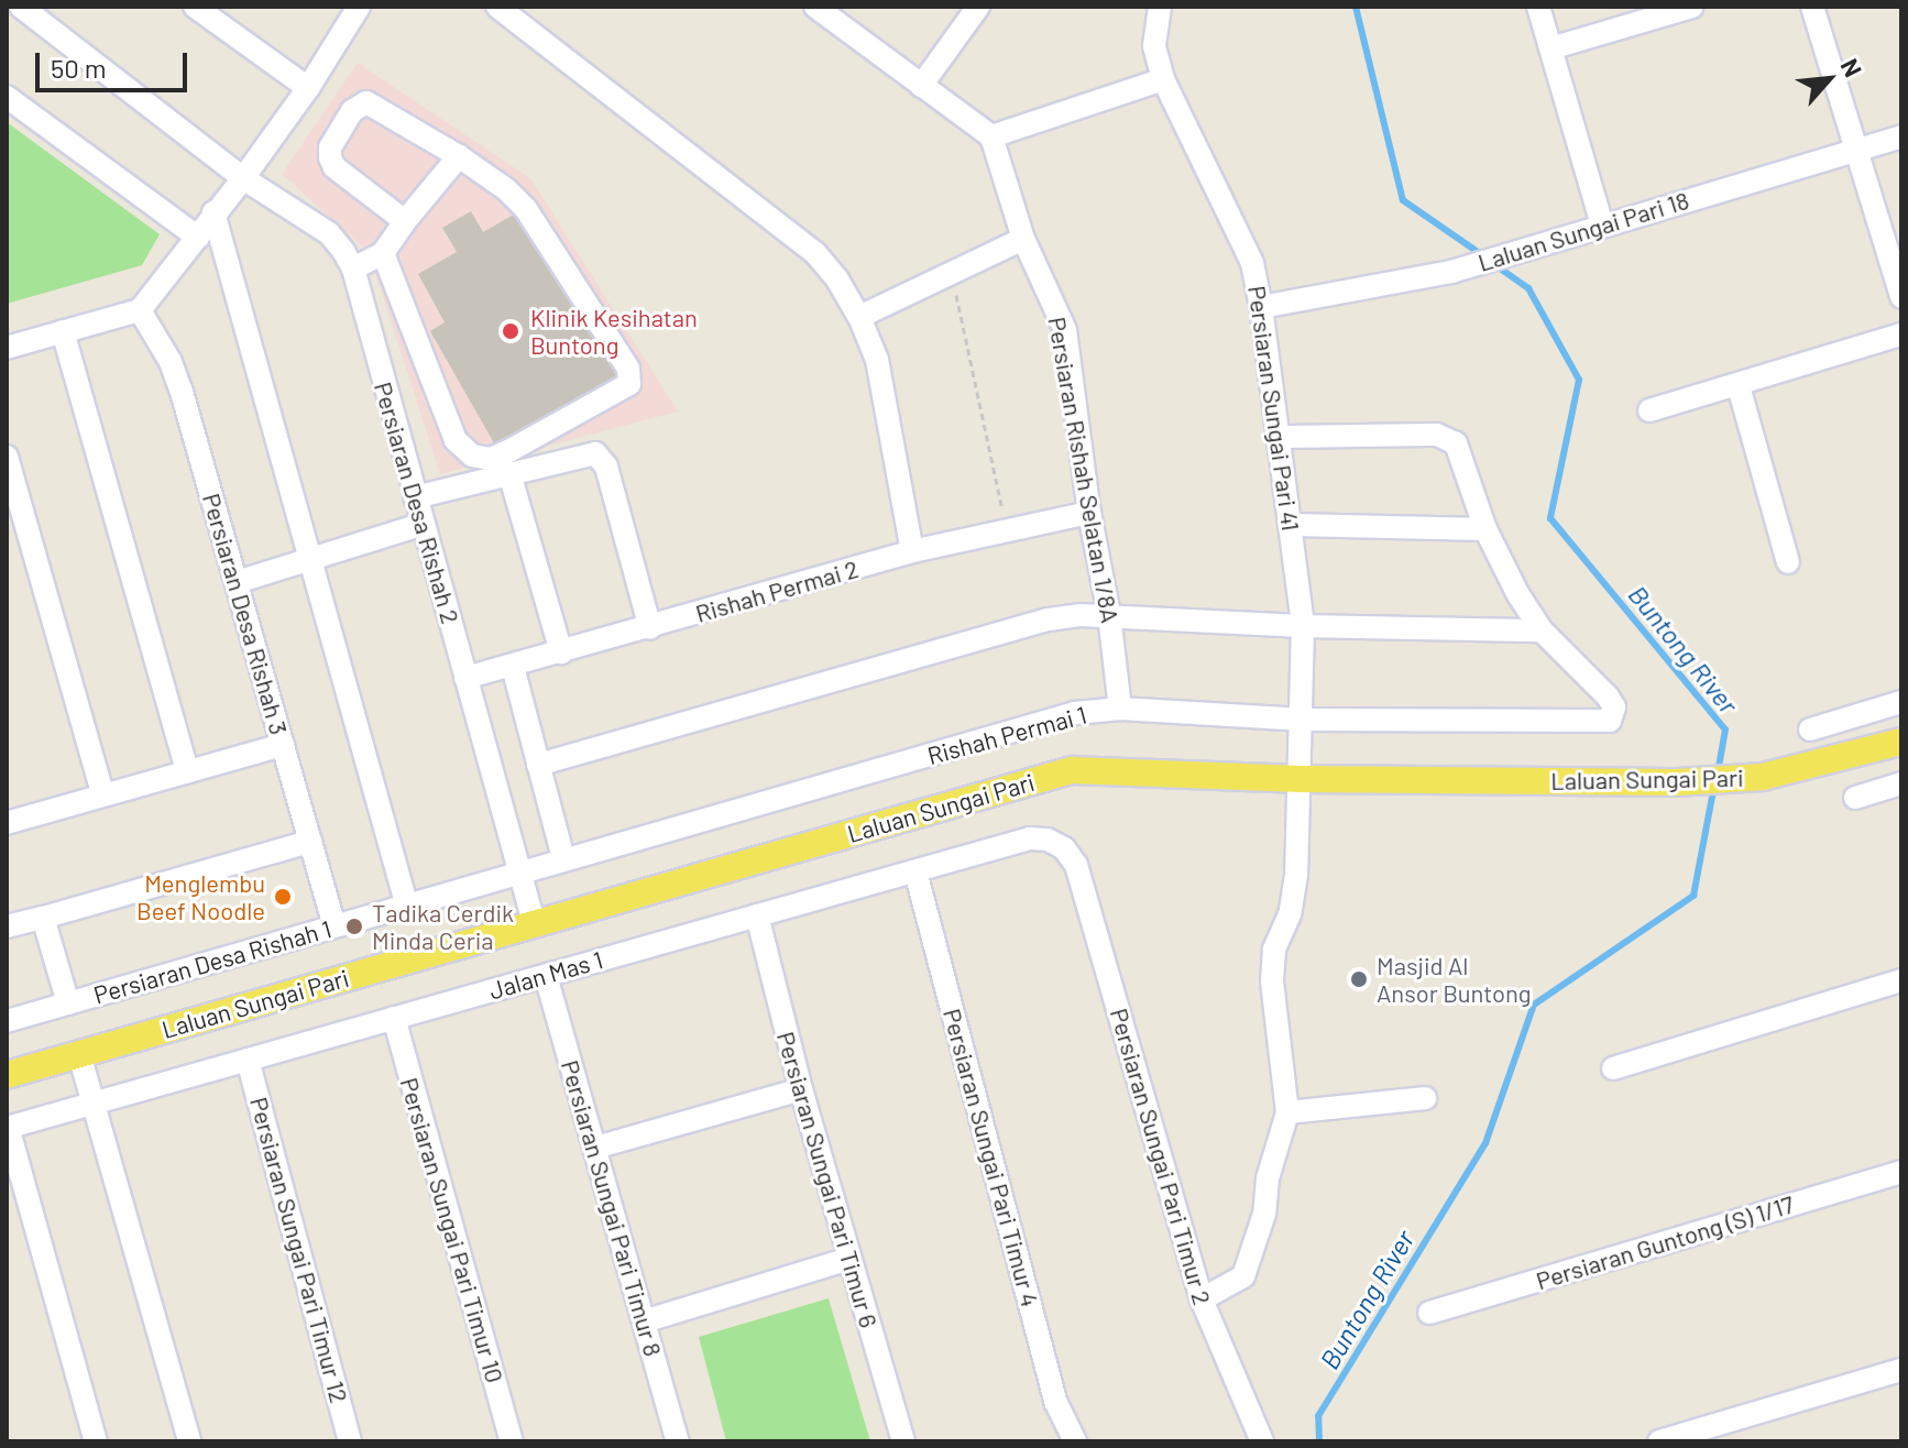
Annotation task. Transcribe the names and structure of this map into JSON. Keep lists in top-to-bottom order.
{
  "streets": {
    "main road": ["Laluan Sungai Pari"],
    "street": [
      "Laluan Sungai Pari 18",
      "Persiaran Sungai Pari 41",
      "Persiaran Rishah Selatan 1/8A",
      "Persiaran Desa Rishah 2",
      "Rishah Permai 2",
      "Persiaran Desa Rishah 3",
      "Rishah Permai 1",
      "Persiaran Desa Rishah 1",
      "Jalan Mas 1",
      "Persiaran Sungai Pari Timur 2",
      "Persiaran Sungai Pari Timur 4",
      "Persiaran Sungai Pari Timur 6",
      "Persiaran Sungai Pari Timur 8",
      "Persiaran Sungai Pari Timur 10",
      "Persiaran Guntong (S) 1/17",
      "Persiaran Sungai Pari Timur 12"
    ]
  },
  "crossings": [
    ["Laluan Sungai Pari 18", "Persiaran Sungai Pari 41"],
    ["Persiaran Sungai Pari 41", "Rishah Permai 1"],
    ["Persiaran Sungai Pari 41", "Laluan Sungai Pari"],
    ["Persiaran Rishah Selatan 1/8A", "Rishah Permai 2"],
    ["Persiaran Rishah Selatan 1/8A", "Rishah Permai 1"],
    ["Persiaran Desa Rishah 2", "Rishah Permai 2"],
    ["Persiaran Desa Rishah 2", "Rishah Permai 1"],
    ["Persiaran Desa Rishah 2", "Laluan Sungai Pari"],
    ["Persiaran Desa Rishah 2", "Persiaran Desa Rishah 1"],
    ["Persiaran Desa Rishah 3", "Persiaran Desa Rishah 1"],
    ["Rishah Permai 1", "Persiaran Desa Rishah 1"],
    ["Jalan Mas 1", "Persiaran Sungai Pari Timur 2"],
    ["Jalan Mas 1", "Persiaran Sungai Pari Timur 4"],
    ["Jalan Mas 1", "Persiaran Sungai Pari Timur 6"],
    ["Jalan Mas 1", "Persiaran Sungai Pari Timur 8"],
    ["Jalan Mas 1", "Persiaran Sungai Pari Timur 10"],
    ["Jalan Mas 1", "Persiaran Sungai Pari Timur 12"]
  ],
  "water": ["Buntong River"],
  "places": [
    "Klinik Kesihatan Buntong",
    "Menglembu Beef Noodle",
    "Tadika Cerdik Minda Ceria",
    "Masjid Al Ansor Buntong"
  ],
  "scale_bar": "50 m",
  "north": "top right"
}
